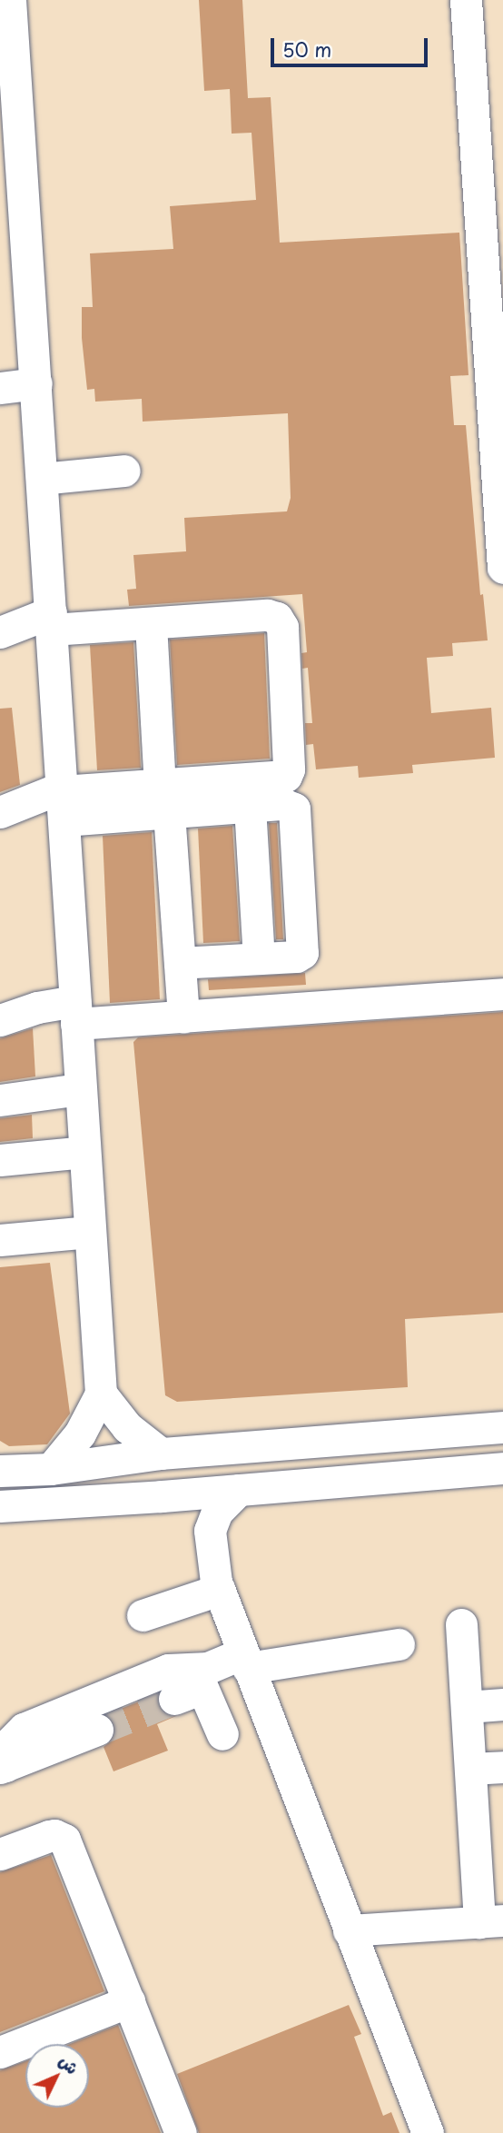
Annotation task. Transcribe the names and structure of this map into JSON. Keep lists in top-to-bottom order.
{
  "scale_bar": "50 m",
  "north": "top right"
}
